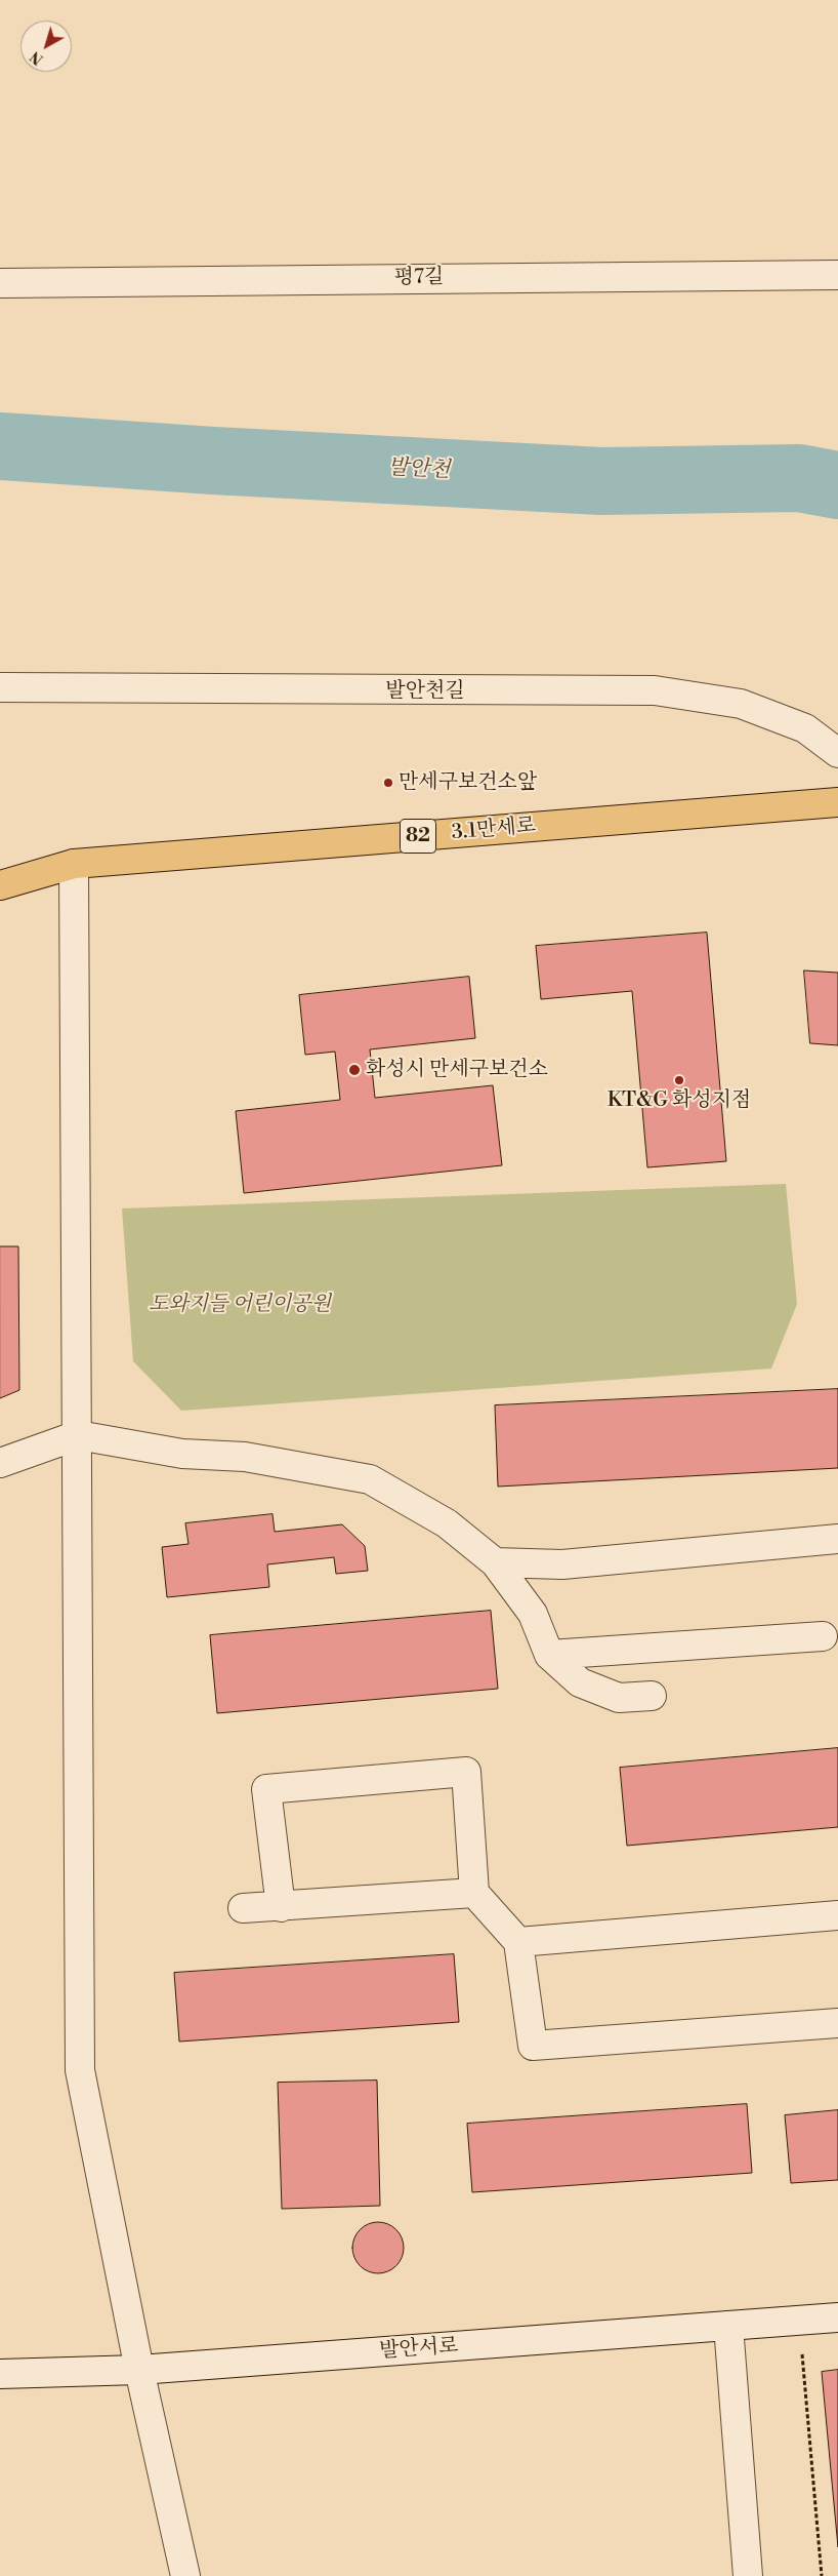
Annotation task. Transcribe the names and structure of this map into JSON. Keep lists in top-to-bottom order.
{
  "streets": {
    "main road": ["3.1만세로", "82"],
    "street": ["평7길", "발안천길", "발안서로"]
  },
  "water": ["발안천"],
  "parks": ["도와지들 어린이공원"],
  "places": ["만세구보건소앞", "화성시 만세구보건소", "KT&G 화성지점"],
  "north": "bottom left"
}
